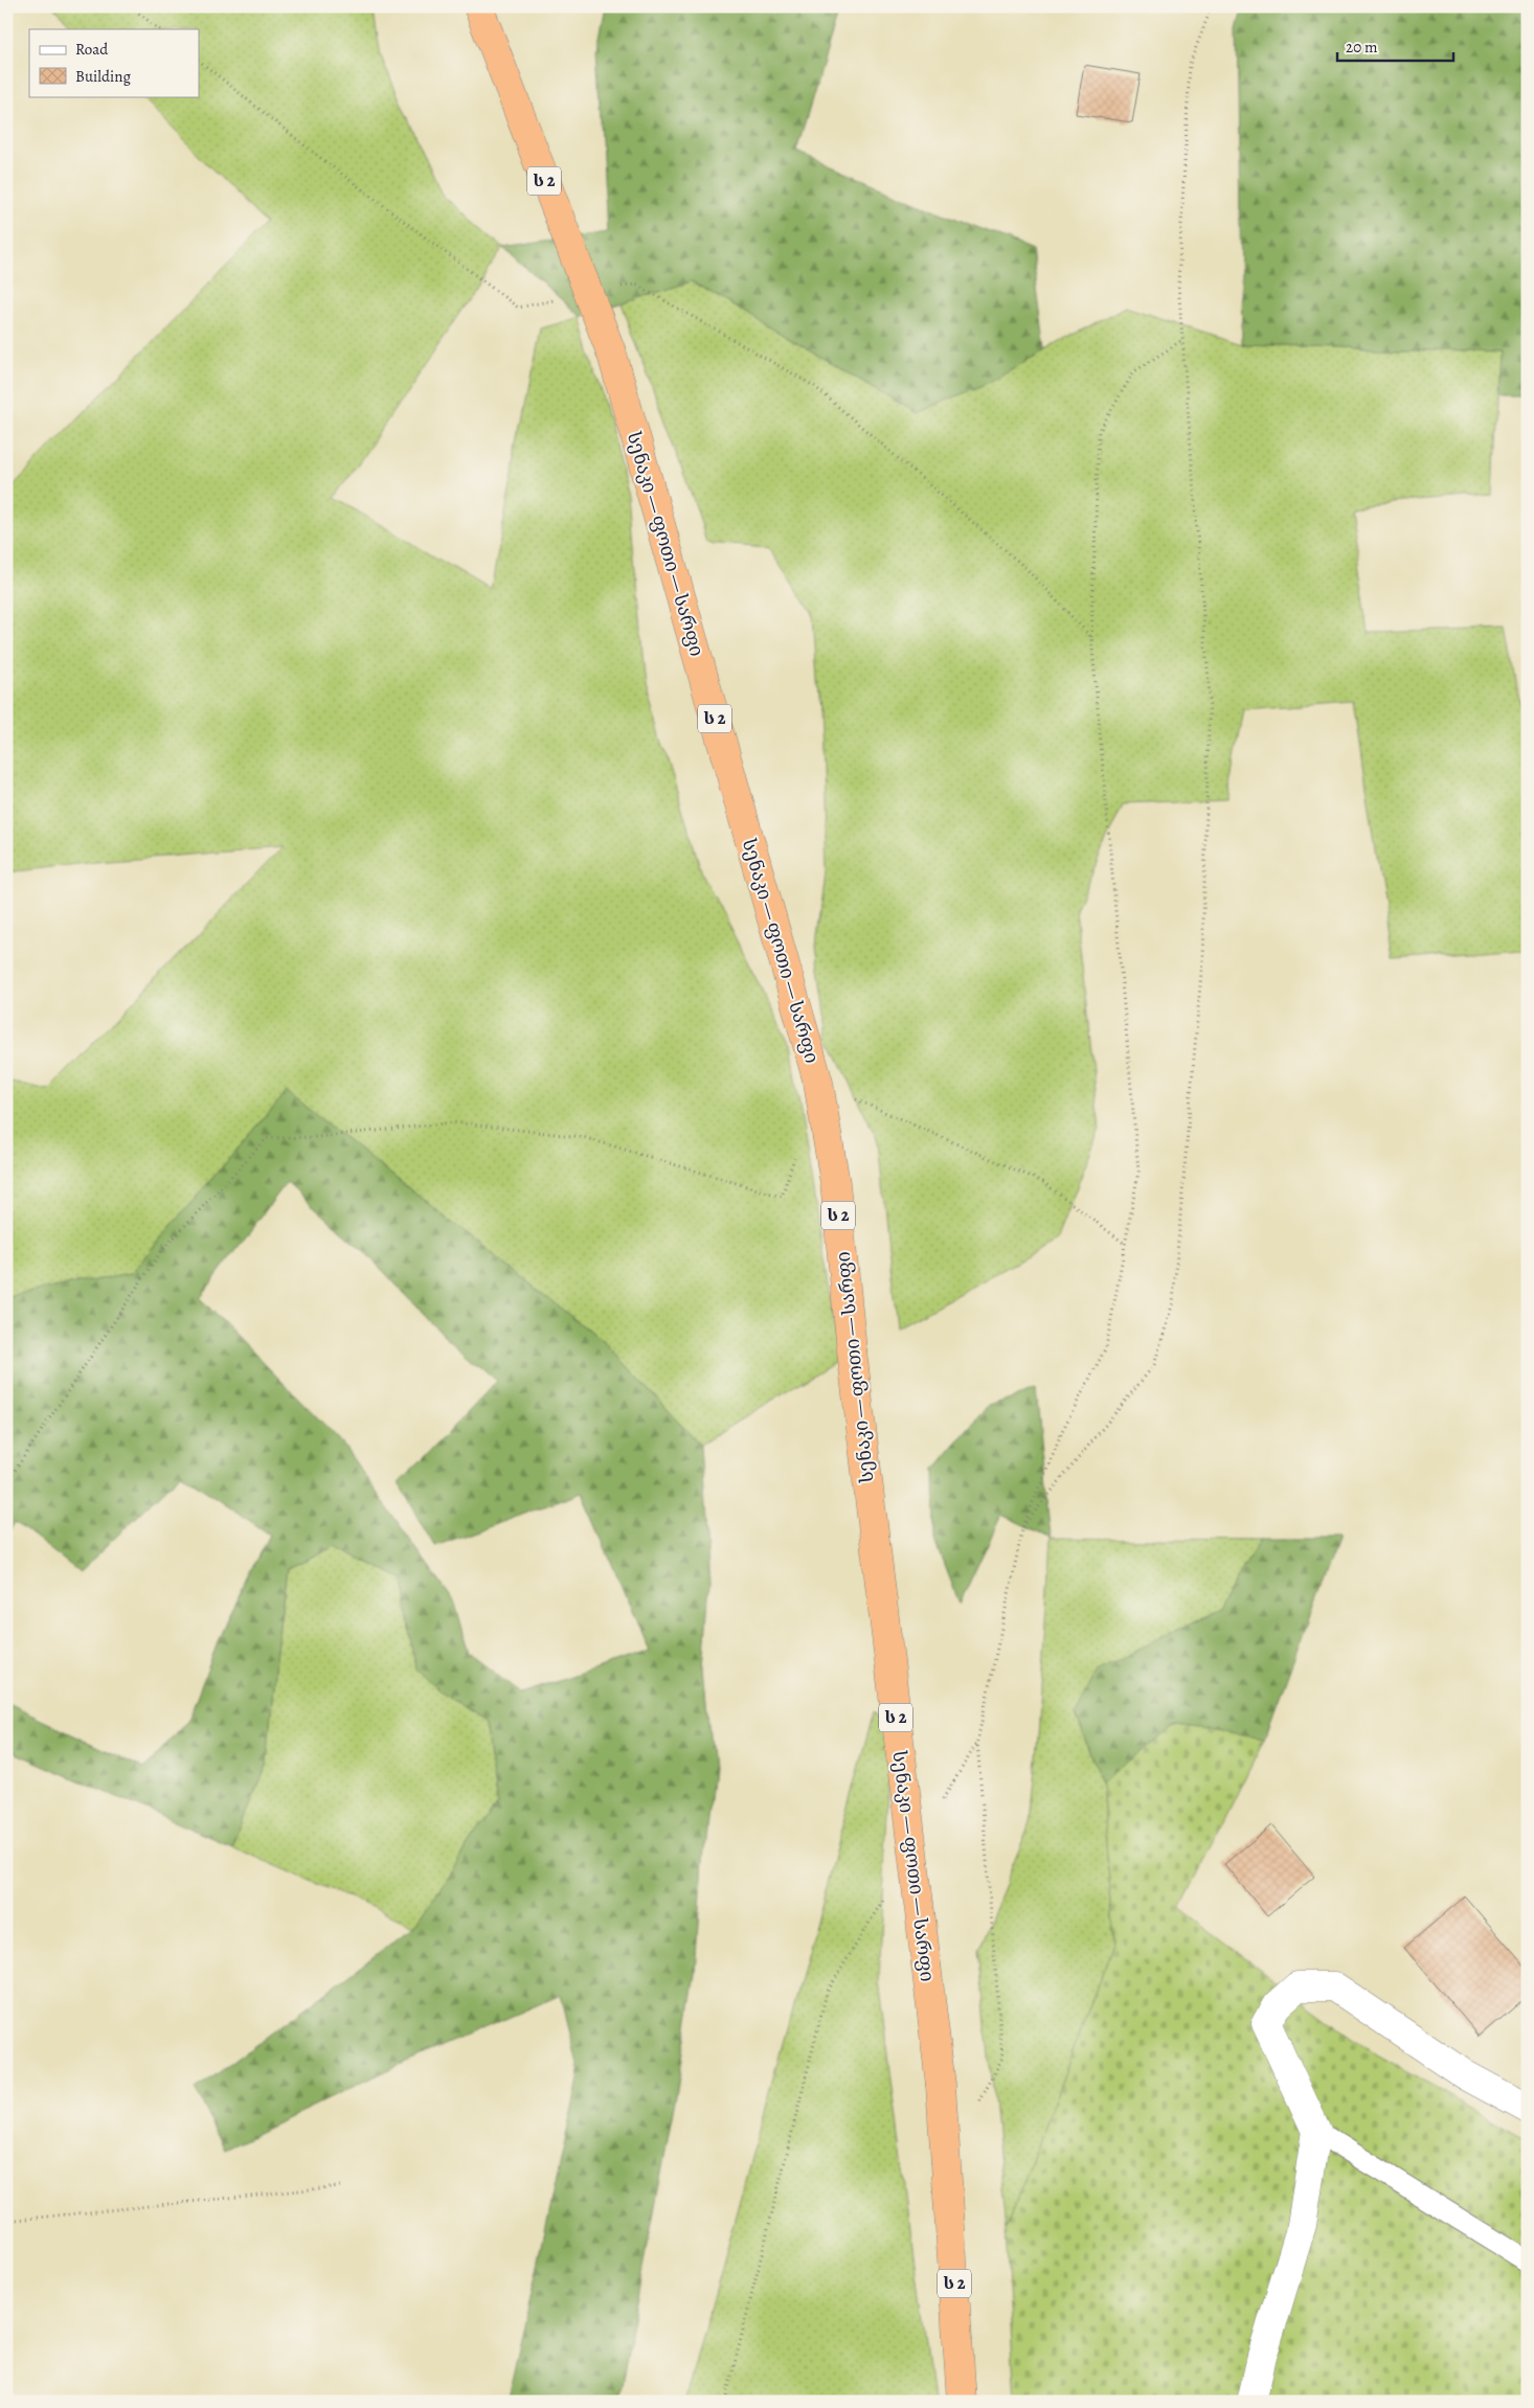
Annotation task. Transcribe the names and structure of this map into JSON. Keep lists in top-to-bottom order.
{
  "streets": {
    "highway": ["ს 2", "სენაკი — ფოთი — სარფი"]
  },
  "legend": ["Road", "Building"],
  "scale_bar": "20 m"
}
